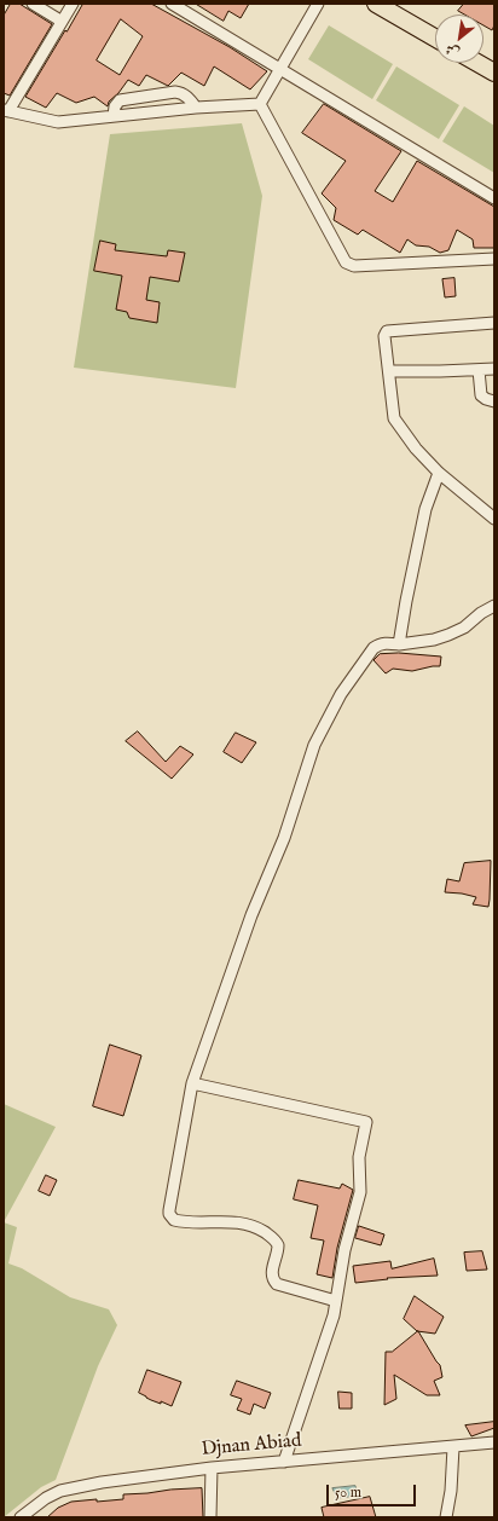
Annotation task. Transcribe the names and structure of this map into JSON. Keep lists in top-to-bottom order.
{
  "streets": {
    "street": ["Djnan Abiad"]
  },
  "scale_bar": "50 m",
  "north": "bottom left"
}
